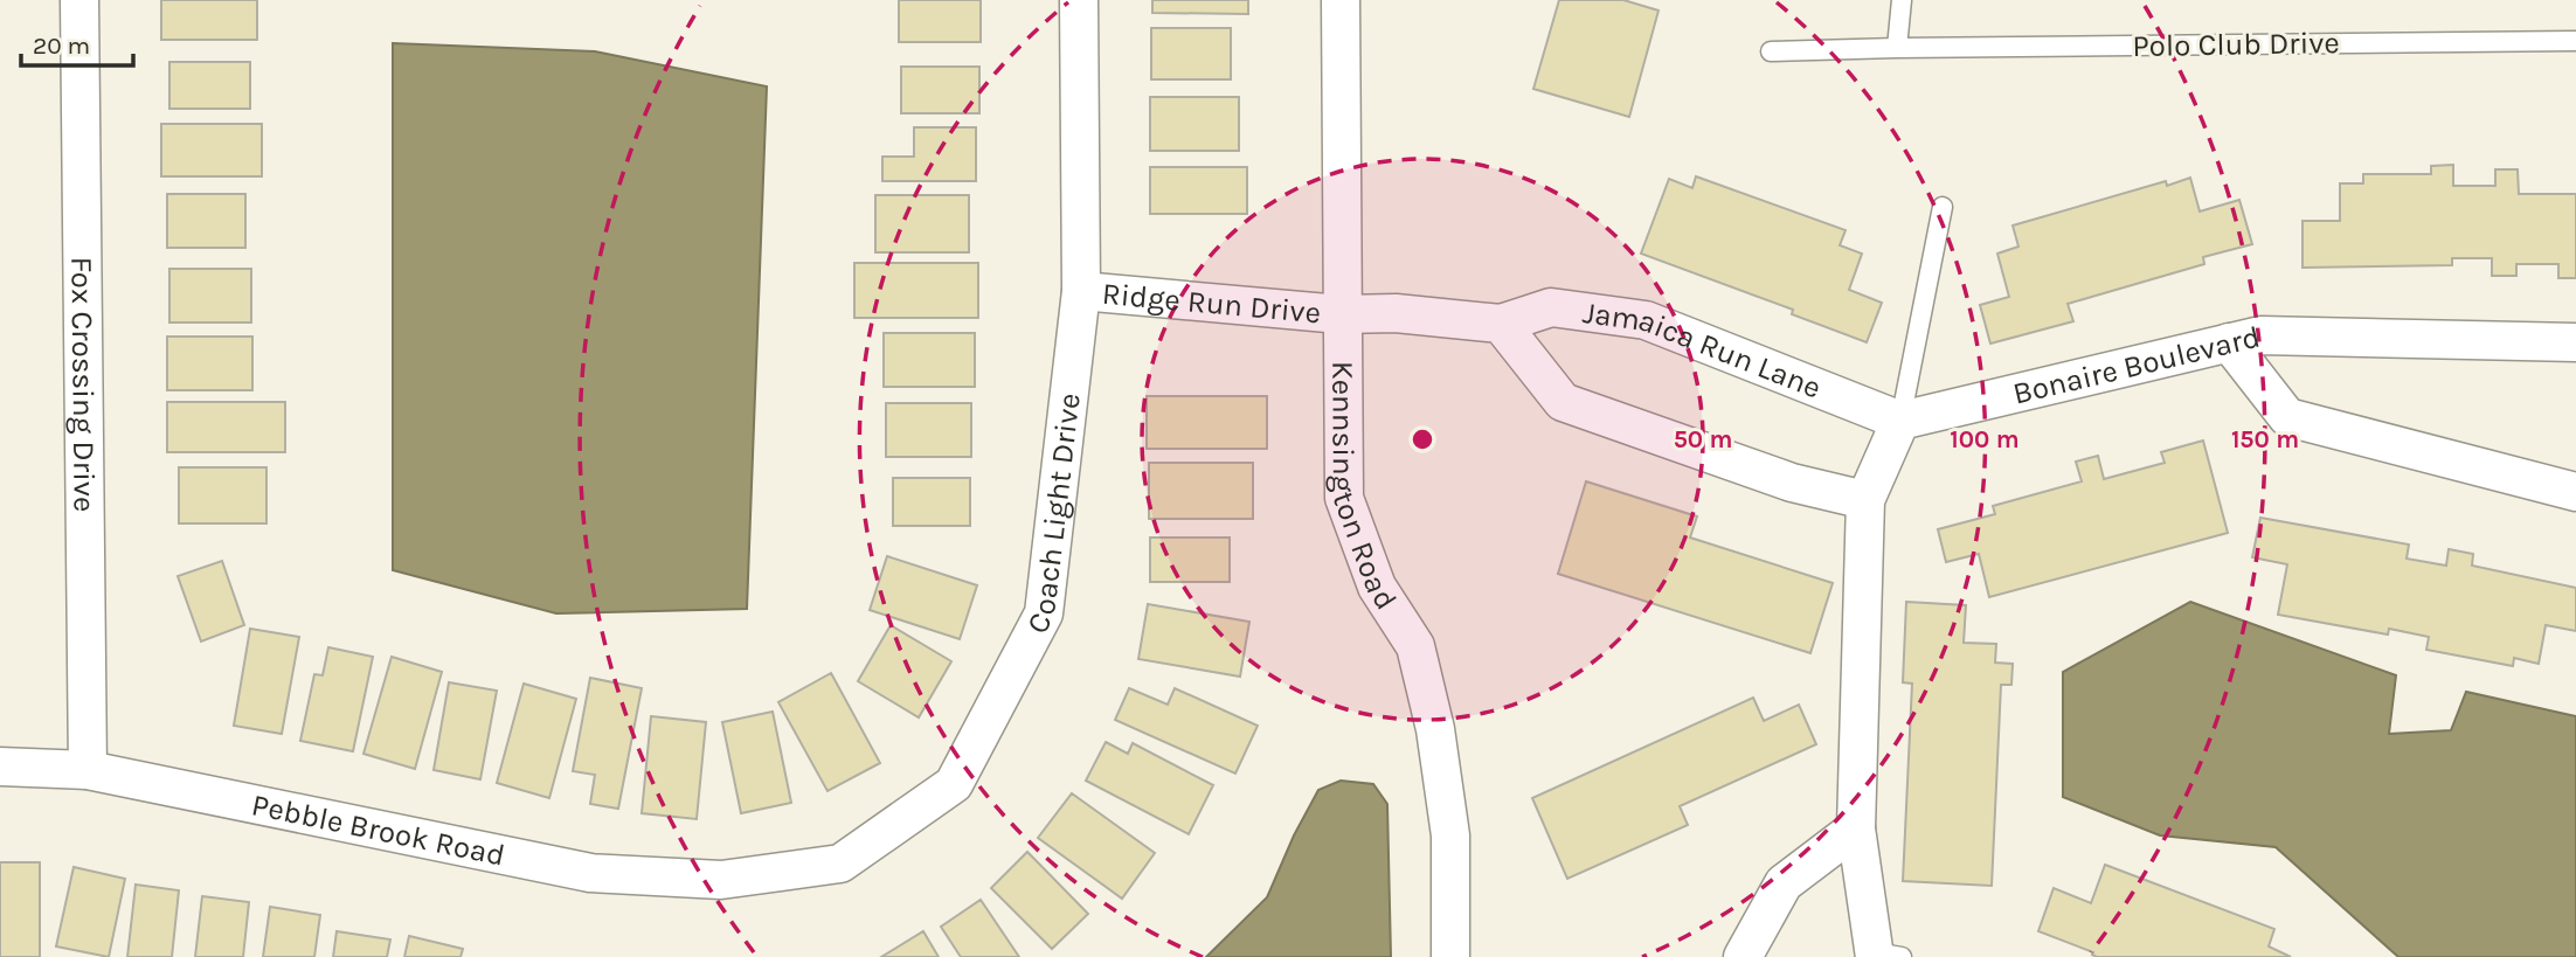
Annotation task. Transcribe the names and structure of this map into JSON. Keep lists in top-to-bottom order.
{
  "streets": {
    "street": [
      "Ridge Run Drive",
      "Jamaica Run Lane",
      "Bonaire Boulevard",
      "Fox Crossing Drive",
      "Kennsington Road",
      "Coach Light Drive",
      "Pebble Brook Road"
    ],
    "lane": ["Polo Club Drive"]
  },
  "crossings": [
    ["Ridge Run Drive", "Jamaica Run Lane"],
    ["Ridge Run Drive", "Kennsington Road"],
    ["Ridge Run Drive", "Coach Light Drive"],
    ["Jamaica Run Lane", "Bonaire Boulevard"],
    ["Jamaica Run Lane", "Kennsington Road"],
    ["Fox Crossing Drive", "Pebble Brook Road"],
    ["Coach Light Drive", "Pebble Brook Road"]
  ],
  "scale_bar": "20 m",
  "rings": ["50 m", "100 m", "150 m"]
}
